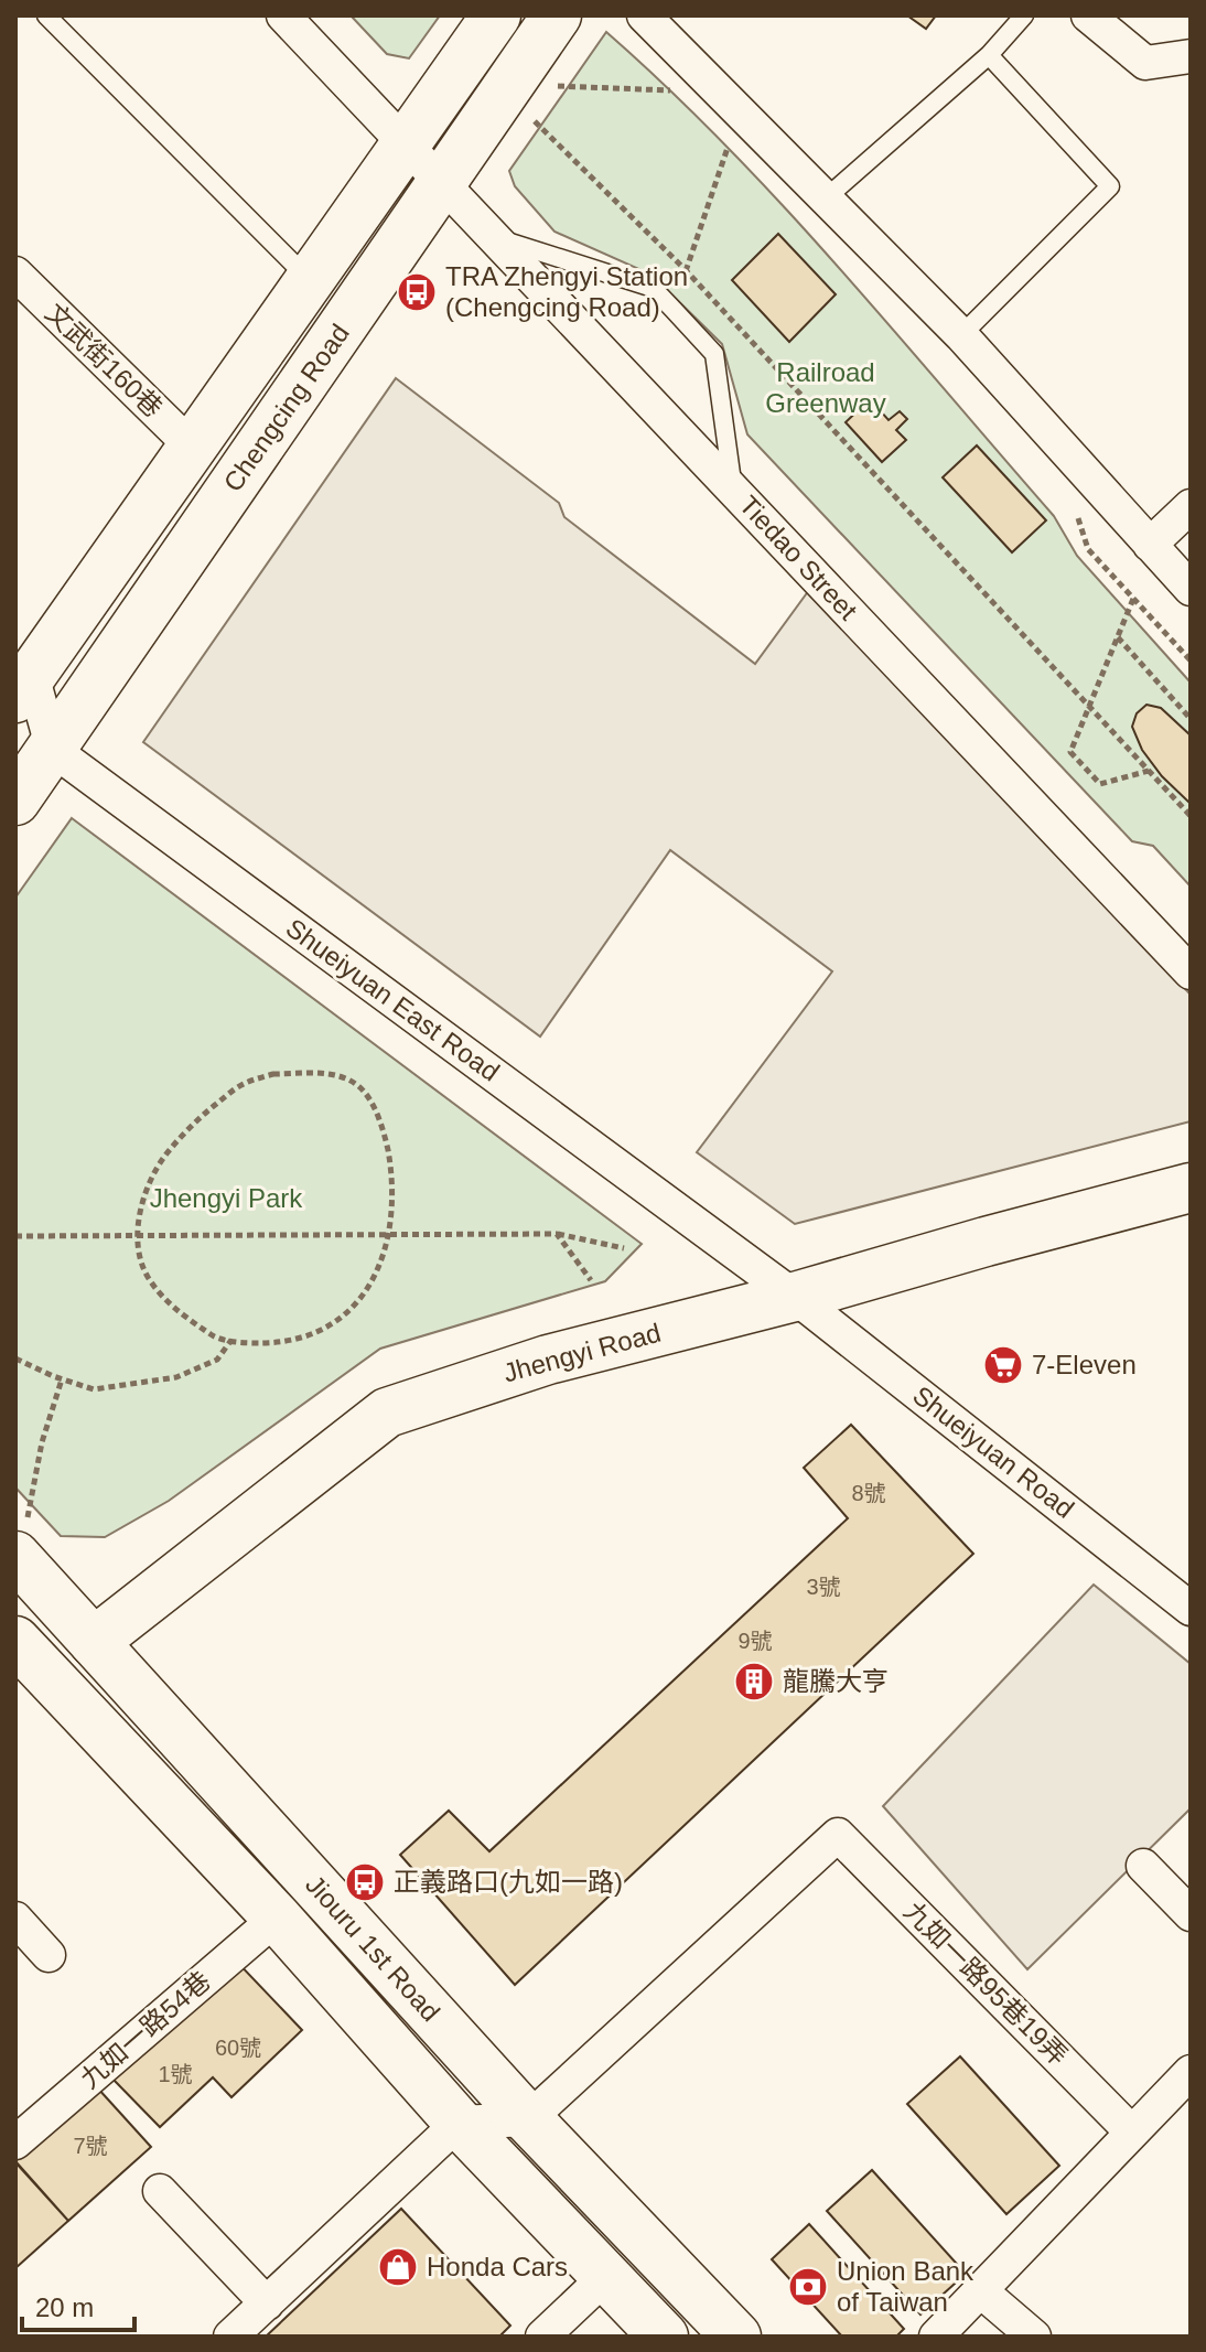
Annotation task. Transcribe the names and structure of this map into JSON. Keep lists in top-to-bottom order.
{
  "streets": {
    "main road": ["Chengcing Road", "Jhengyi Road", "Jiouru 1st Road"],
    "street": [
      "文武街160巷",
      "Tiedao Street",
      "Shueiyuan East Road",
      "Shueiyuan Road",
      "九如一路54巷"
    ]
  },
  "crossings": [
    ["文武街160巷", "Chengcing Road"],
    ["Chengcing Road", "Tiedao Street"],
    ["Chengcing Road", "Shueiyuan East Road"],
    ["Shueiyuan East Road", "Jhengyi Road"],
    ["Shueiyuan East Road", "Shueiyuan Road"],
    ["Jhengyi Road", "Shueiyuan Road"],
    ["Jhengyi Road", "Jiouru 1st Road"],
    ["Jiouru 1st Road", "九如一路54巷"]
  ],
  "parks": ["Railroad Greenway", "Jhengyi Park"],
  "places": {
    "bus stop": ["TRA Zhengyi Station (Chengcing Road)", "正義路口(九如一路)"],
    "supermarket": ["7-Eleven"],
    "building": ["龍騰大亨"],
    "shop": ["Honda Cars"],
    "bank": ["Union Bank of Taiwan"]
  },
  "house_numbers": [
    "8號",
    "3號",
    "9號",
    "60號",
    "1號",
    "7號"
  ],
  "scale_bar": "20 m"
}
